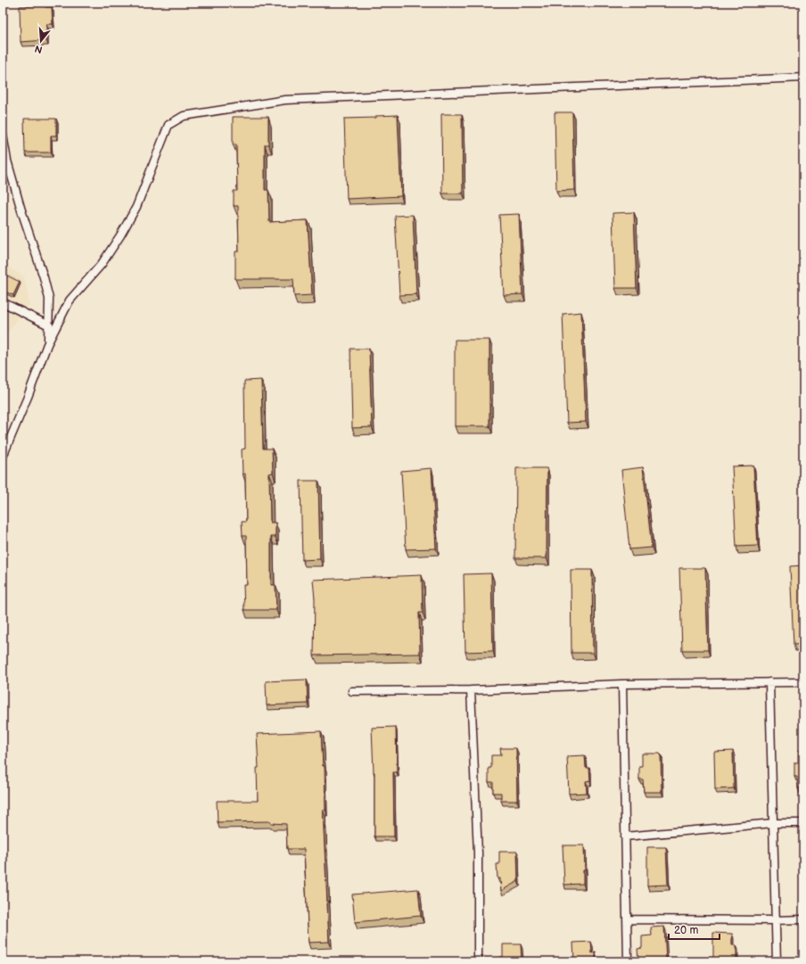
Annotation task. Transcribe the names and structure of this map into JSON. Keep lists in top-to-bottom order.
{
  "scale_bar": "20 m",
  "north": "bottom"
}
